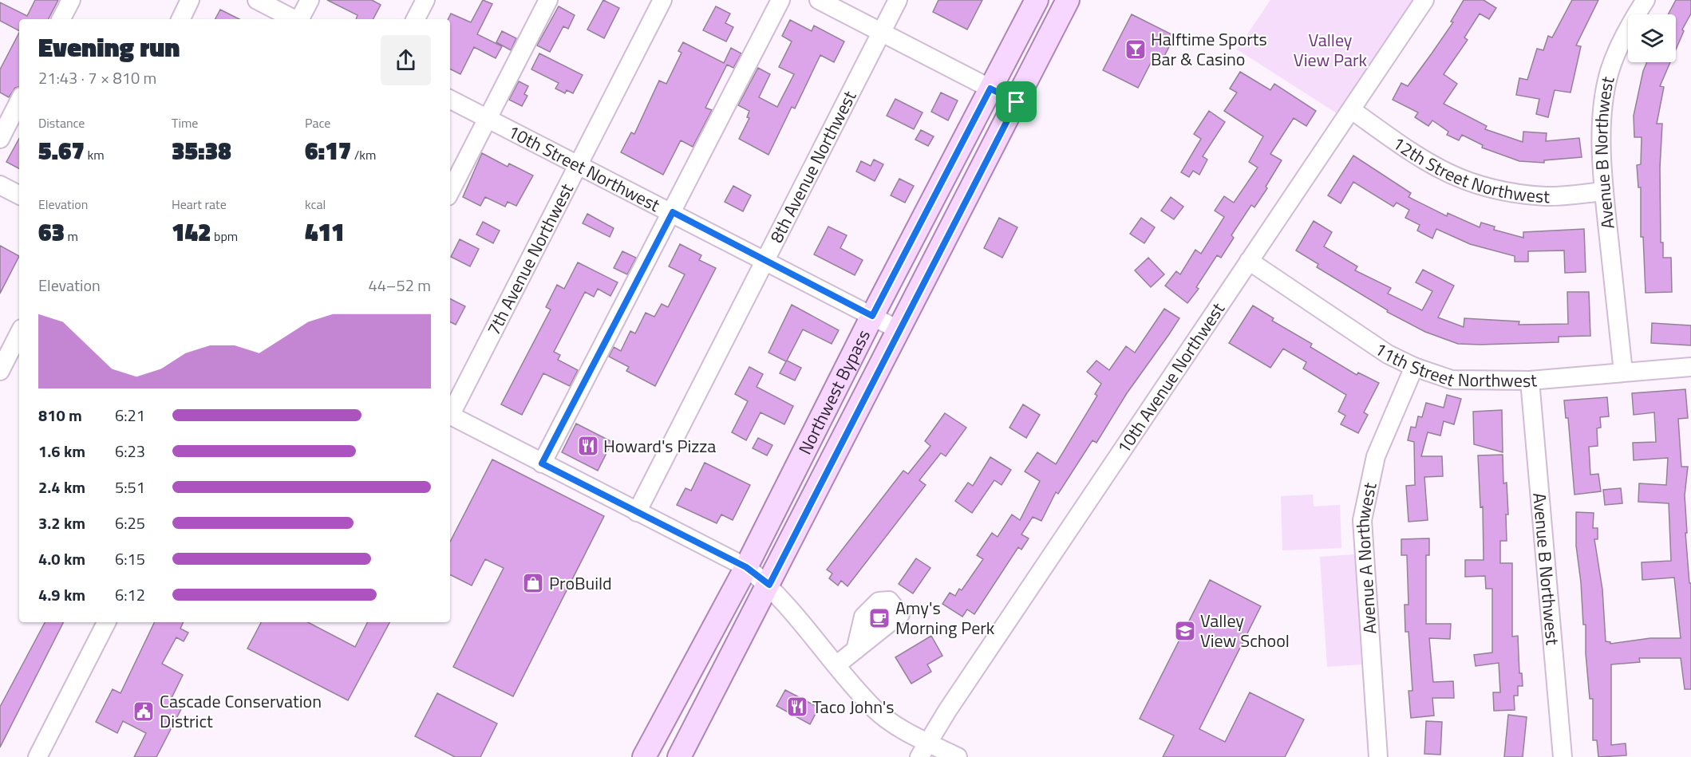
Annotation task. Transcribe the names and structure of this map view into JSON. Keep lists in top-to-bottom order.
{
  "streets": {
    "main road": ["Northwest Bypass"],
    "street": [
      "Avenue B Northwest",
      "12th Street Northwest",
      "8th Avenue Northwest",
      "10th Street Northwest",
      "7th Avenue Northwest",
      "11th Street Northwest",
      "10th Avenue Northwest",
      "Avenue A Northwest"
    ]
  },
  "crossings": [
    ["Avenue B Northwest", "12th Street Northwest"],
    ["Avenue B Northwest", "11th Street Northwest"],
    ["12th Street Northwest", "10th Avenue Northwest"],
    ["8th Avenue Northwest", "10th Street Northwest"],
    ["10th Street Northwest", "7th Avenue Northwest"],
    ["10th Street Northwest", "Northwest Bypass"],
    ["11th Street Northwest", "10th Avenue Northwest"],
    ["11th Street Northwest", "Avenue A Northwest"]
  ],
  "parks": ["Valley View Park"],
  "places": {
    "bar": ["Halftime Sports Bar & Casino"],
    "restaurant": ["Howard's Pizza", "Taco John's"],
    "shop": ["ProBuild"],
    "cafe": ["Amy's Morning Perk"],
    "school or university": ["Valley View School"],
    "public building": ["Cascade Conservation District"]
  },
  "page": {
    "heading": ["Evening run", "21:43 · 7 × 810 m"],
    "stats": [
      ["Distance", "5.67 km"],
      ["Time", "35:38"],
      ["Pace", "6:17 /km"],
      ["Elevation", "63 m"],
      ["Heart rate", "142 bpm"],
      ["kcal", "411"]
    ],
    "chart": ["Elevation", "44–52 m"],
    "list": [
      {
        "name": "810 m",
        "note": "6:21"
      },
      {
        "name": "1.6 km",
        "note": "6:23"
      },
      {
        "name": "2.4 km",
        "note": "5:51"
      },
      {
        "name": "3.2 km",
        "note": "6:25"
      },
      {
        "name": "4.0 km",
        "note": "6:15"
      },
      {
        "name": "4.9 km",
        "note": "6:12"
      }
    ]
  }
}
